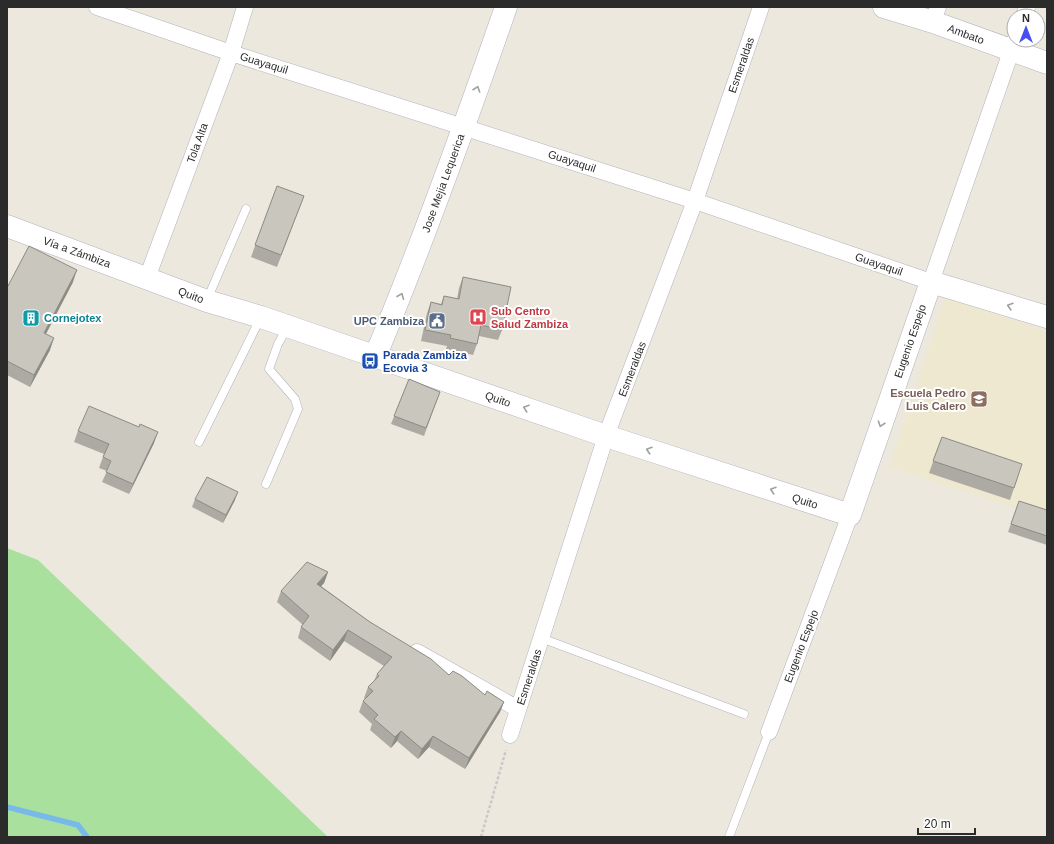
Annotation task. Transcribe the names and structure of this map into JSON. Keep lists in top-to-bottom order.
{
  "streets": {
    "street": [
      "Ambato",
      "Guayaquil",
      "Esmeraldas",
      "Tola Alta",
      "Jose Mejia Lequerica",
      "Vía a Zámbiza",
      "Quito",
      "Eugenio Espejo"
    ]
  },
  "crossings": [
    ["Guayaquil", "Esmeraldas"],
    ["Guayaquil", "Tola Alta"],
    ["Guayaquil", "Jose Mejia Lequerica"],
    ["Guayaquil", "Eugenio Espejo"],
    ["Esmeraldas", "Quito"],
    ["Tola Alta", "Vía a Zámbiza"],
    ["Tola Alta", "Quito"],
    ["Jose Mejia Lequerica", "Quito"],
    ["Vía a Zámbiza", "Quito"],
    ["Quito", "Eugenio Espejo"]
  ],
  "one_way": ["Jose Mejia Lequerica", "Quito"],
  "places": {
    "hospital": ["Sub Centro Salud Zambiza"],
    "building": ["Cornejotex"],
    "public building": ["UPC Zambiza"],
    "bus stop": ["Parada Zambiza Ecovia 3"],
    "school or university": ["Escuela Pedro Luis Calero"]
  },
  "scale_bar": "20 m",
  "north": "top"
}
